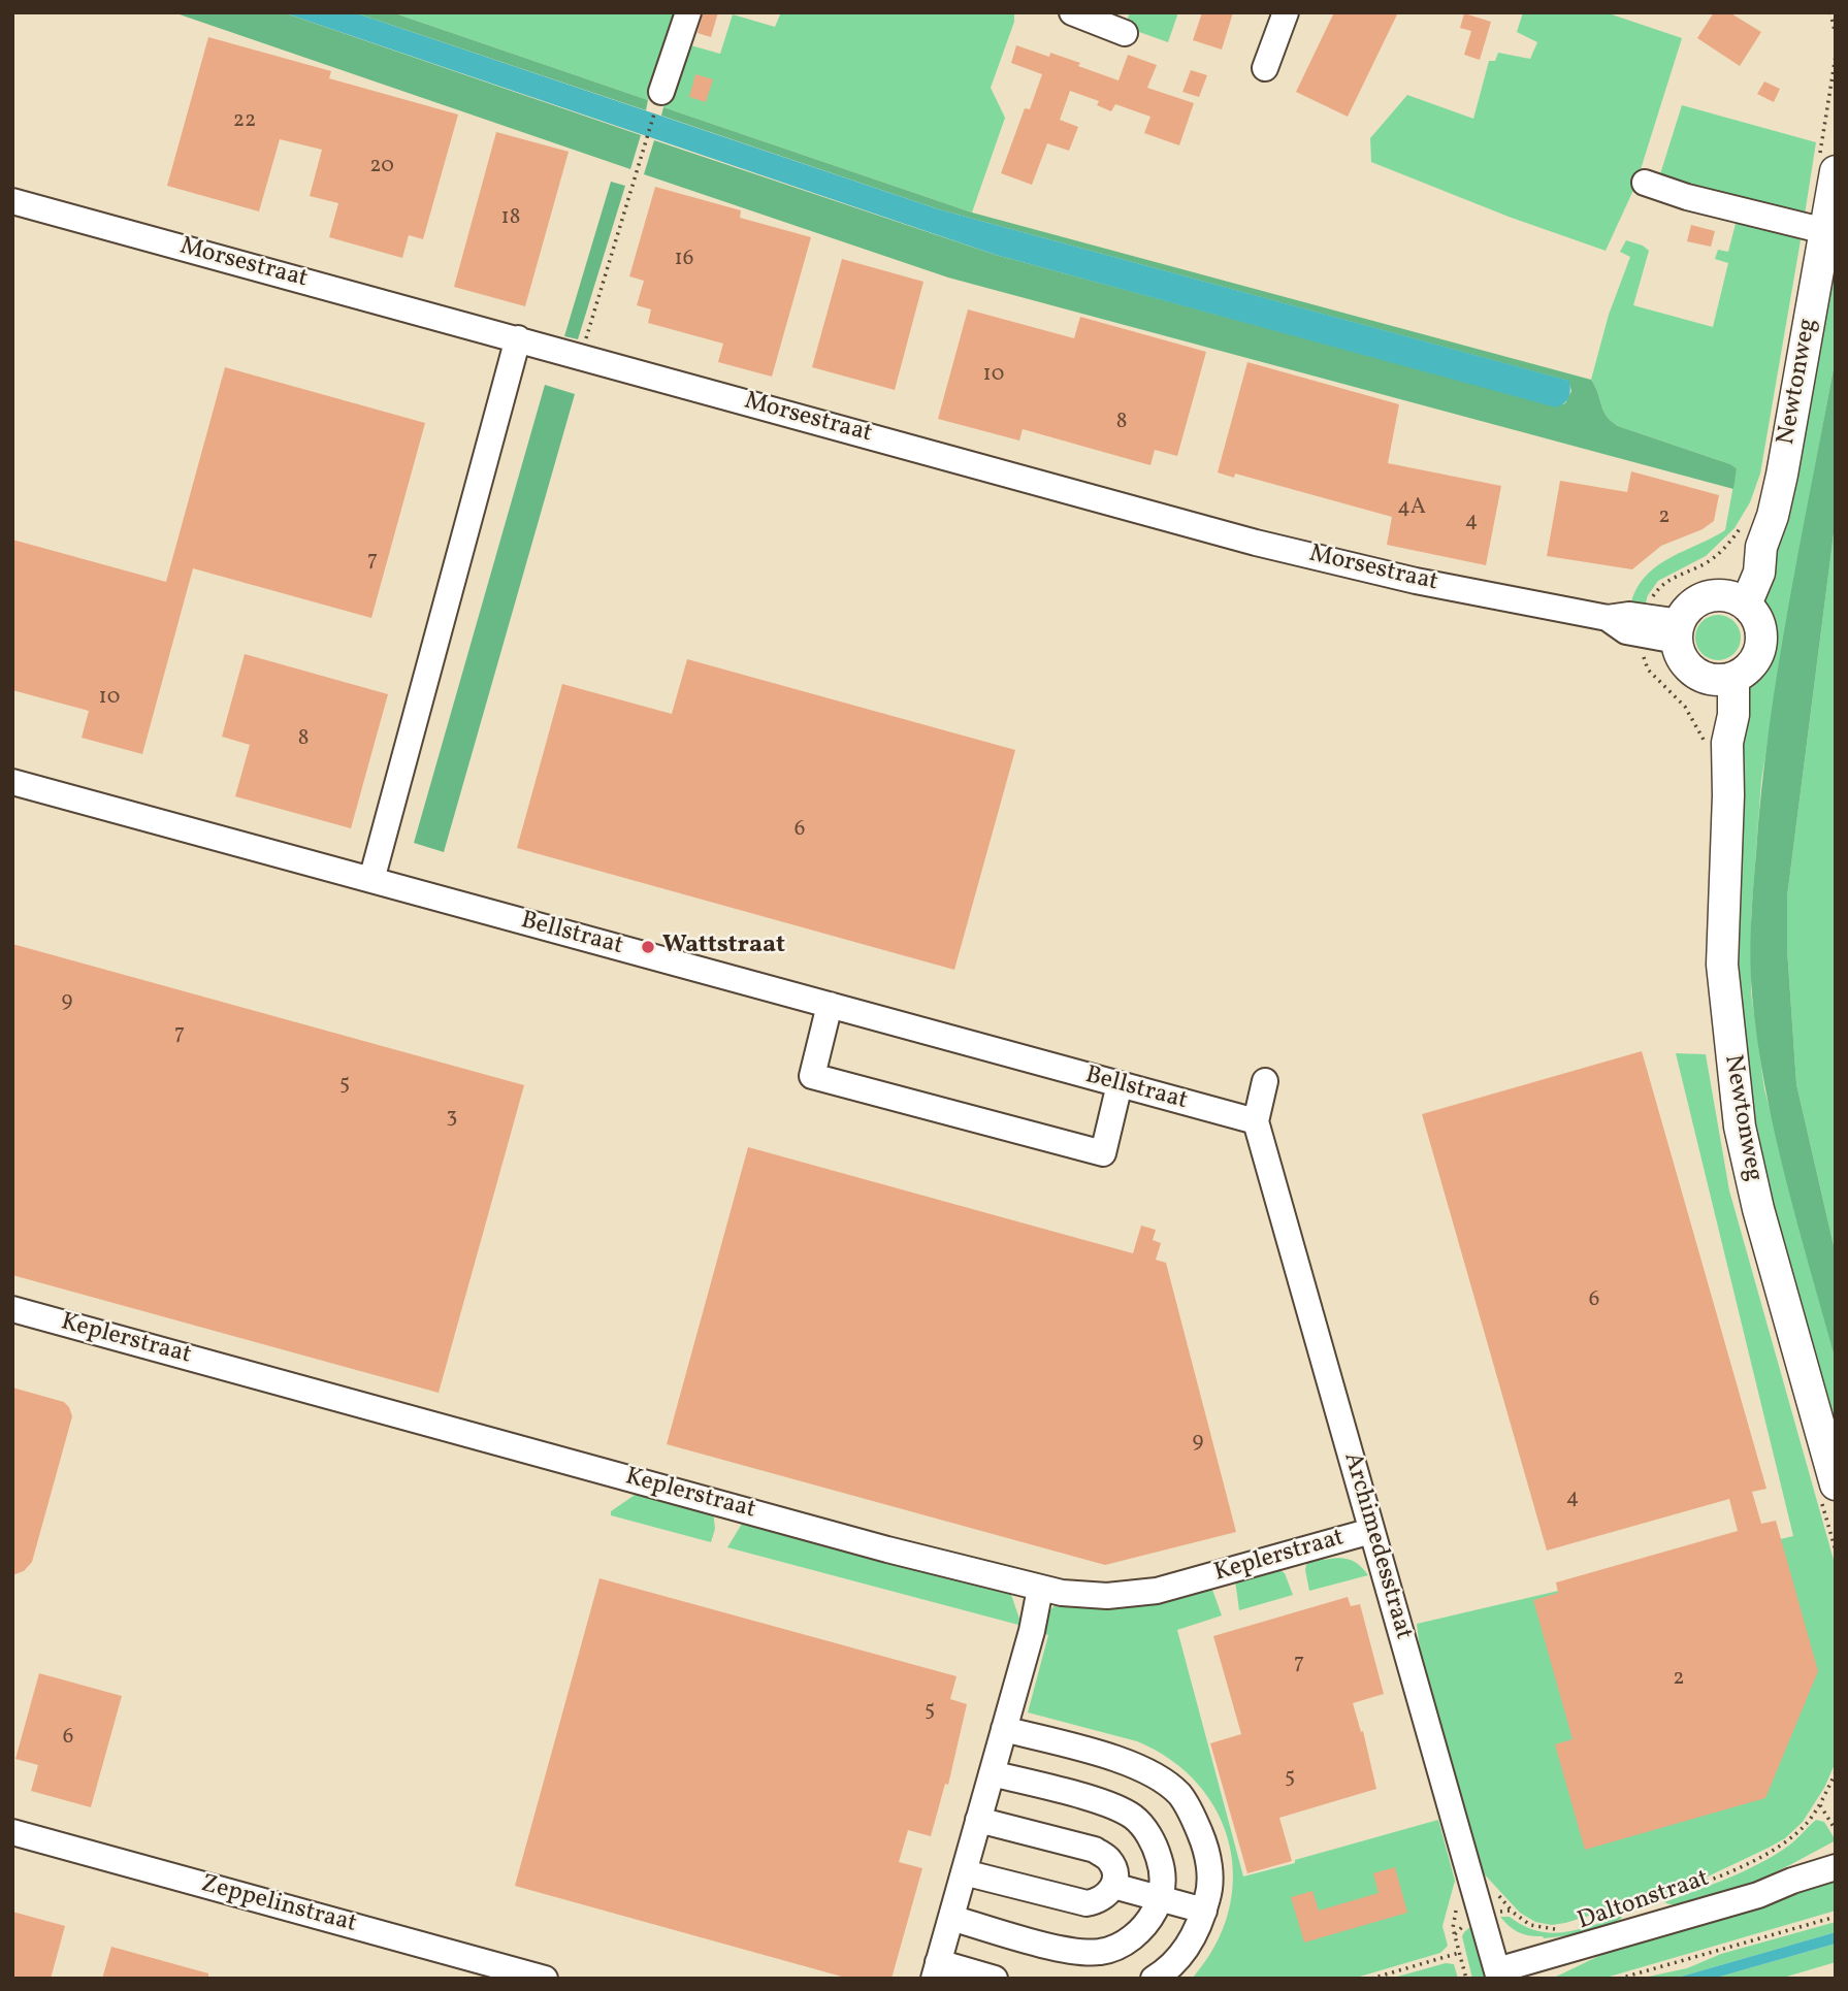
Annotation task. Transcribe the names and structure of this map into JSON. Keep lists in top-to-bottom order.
{
  "streets": {
    "main road": ["Newtonweg"],
    "street": [
      "Morsestraat",
      "Bellstraat",
      "Keplerstraat",
      "Archimedesstraat",
      "Daltonstraat",
      "Zeppelinstraat"
    ]
  },
  "crossings": [
    ["Morsestraat", "Newtonweg"],
    ["Bellstraat", "Archimedesstraat"],
    ["Keplerstraat", "Archimedesstraat"],
    ["Archimedesstraat", "Daltonstraat"]
  ],
  "places": ["Wattstraat"],
  "house_numbers": [
    "22",
    "20",
    "18",
    "16",
    "10",
    "8",
    "4A",
    "2",
    "4",
    "7",
    "10",
    "8",
    "6",
    "9",
    "7",
    "5",
    "3",
    "6",
    "9",
    "4",
    "7",
    "2",
    "5",
    "6",
    "5"
  ]
}
